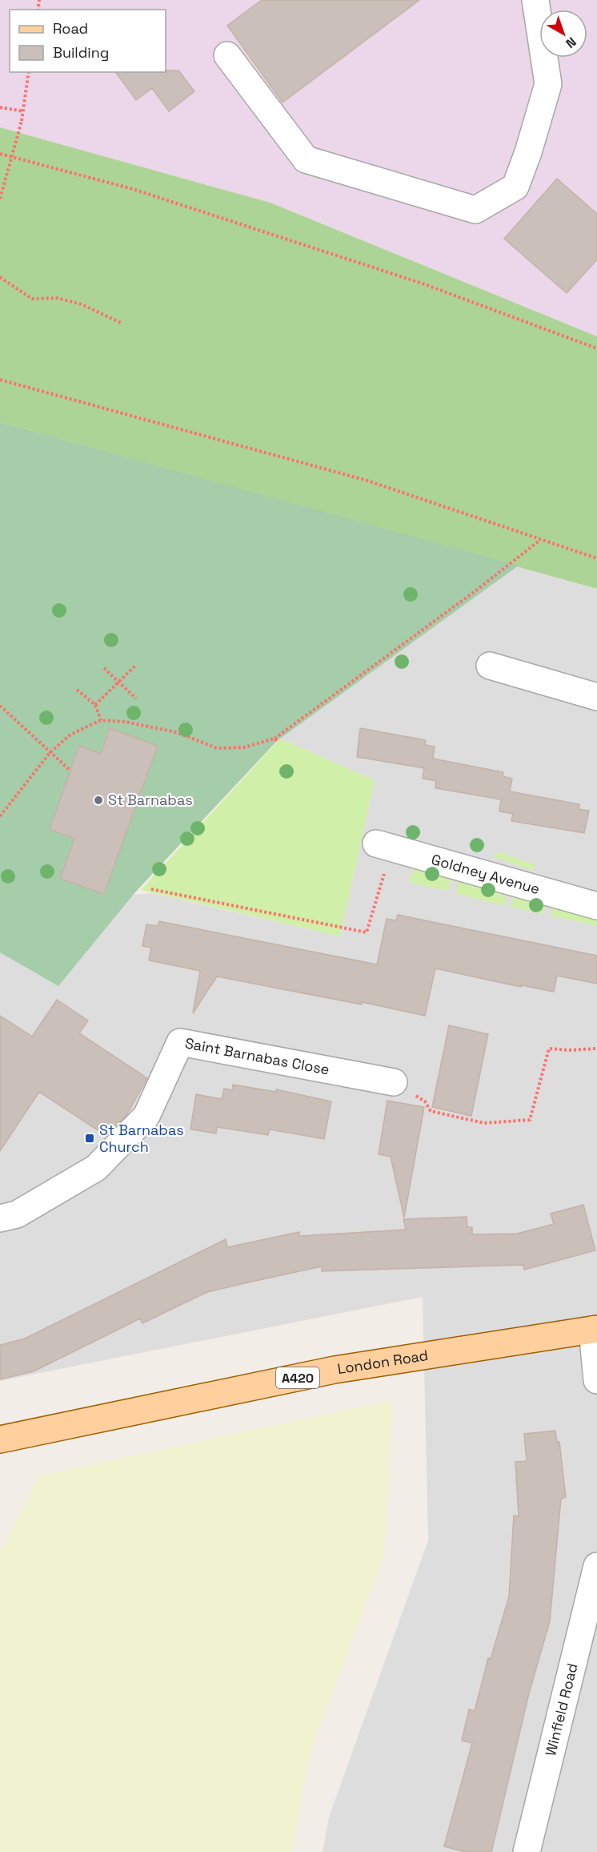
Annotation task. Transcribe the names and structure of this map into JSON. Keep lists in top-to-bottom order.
{
  "streets": {
    "main road": ["London Road", "A420"],
    "street": ["Goldney Avenue", "Saint Barnabas Close", "Winfield Road"]
  },
  "places": {
    "other": ["St Barnabas"],
    "transit": ["St Barnabas Church"]
  },
  "legend": ["Road", "Building"],
  "north": "bottom right"
}
